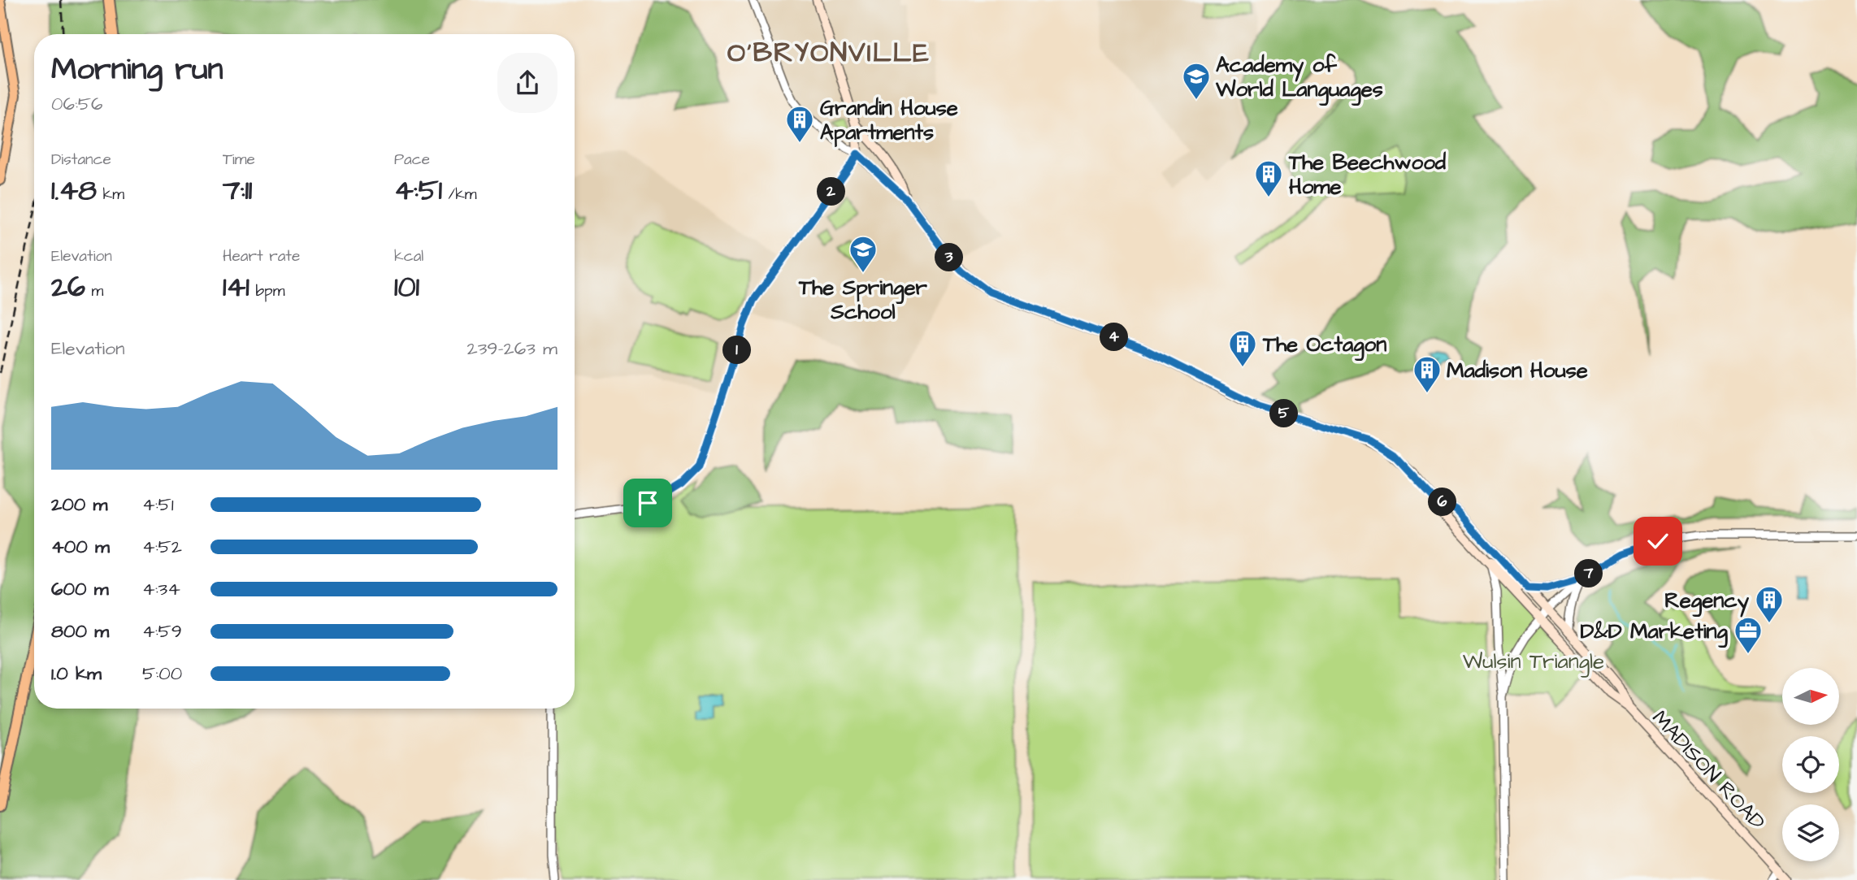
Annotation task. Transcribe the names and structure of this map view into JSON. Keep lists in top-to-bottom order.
{
  "streets": {
    "main road": ["MADISON ROAD"]
  },
  "districts": ["O’BRYONVILLE"],
  "parks": ["Wulsin Triangle"],
  "places": {
    "school or university": ["Academy of World Languages", "The Springer School"],
    "building": [
      "Grandin House Apartments",
      "The Beechwood Home",
      "The Octagon",
      "Madison House",
      "Regency"
    ],
    "office": ["D&D Marketing"]
  },
  "north": "right",
  "page": {
    "heading": ["Morning run", "06:56"],
    "stats": [
      ["Distance", "1.48 km"],
      ["Time", "7:11"],
      ["Pace", "4:51 /km"],
      ["Elevation", "26 m"],
      ["Heart rate", "141 bpm"],
      ["kcal", "101"]
    ],
    "pins": [
      "2",
      "3",
      "4",
      "1",
      "5",
      "6",
      "7"
    ],
    "chart": ["Elevation", "239–263 m"],
    "list": [
      {
        "name": "200 m",
        "note": "4:51"
      },
      {
        "name": "400 m",
        "note": "4:52"
      },
      {
        "name": "600 m",
        "note": "4:34"
      },
      {
        "name": "800 m",
        "note": "4:59"
      },
      {
        "name": "1.0 km",
        "note": "5:00"
      }
    ]
  }
}
